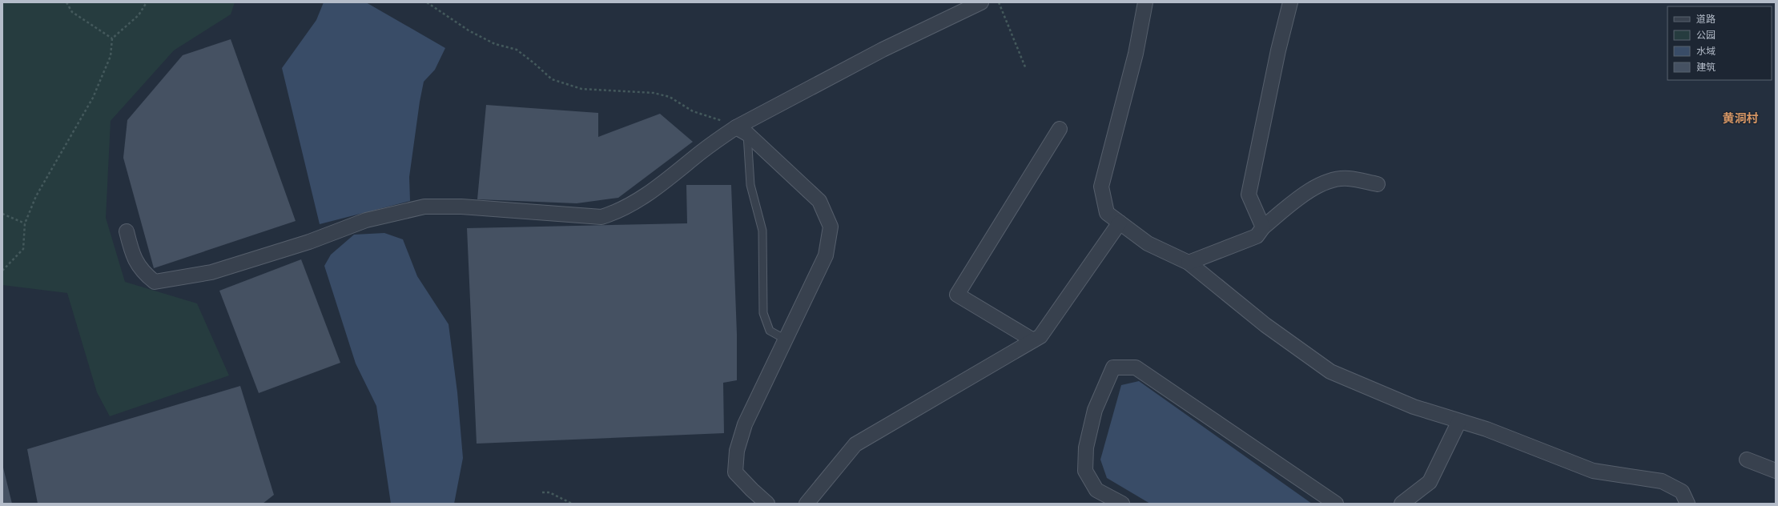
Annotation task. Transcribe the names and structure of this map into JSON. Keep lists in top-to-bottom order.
{
  "districts": ["黄洞村"],
  "legend": [
    "道路",
    "公园",
    "水域",
    "建筑"
  ]
}
